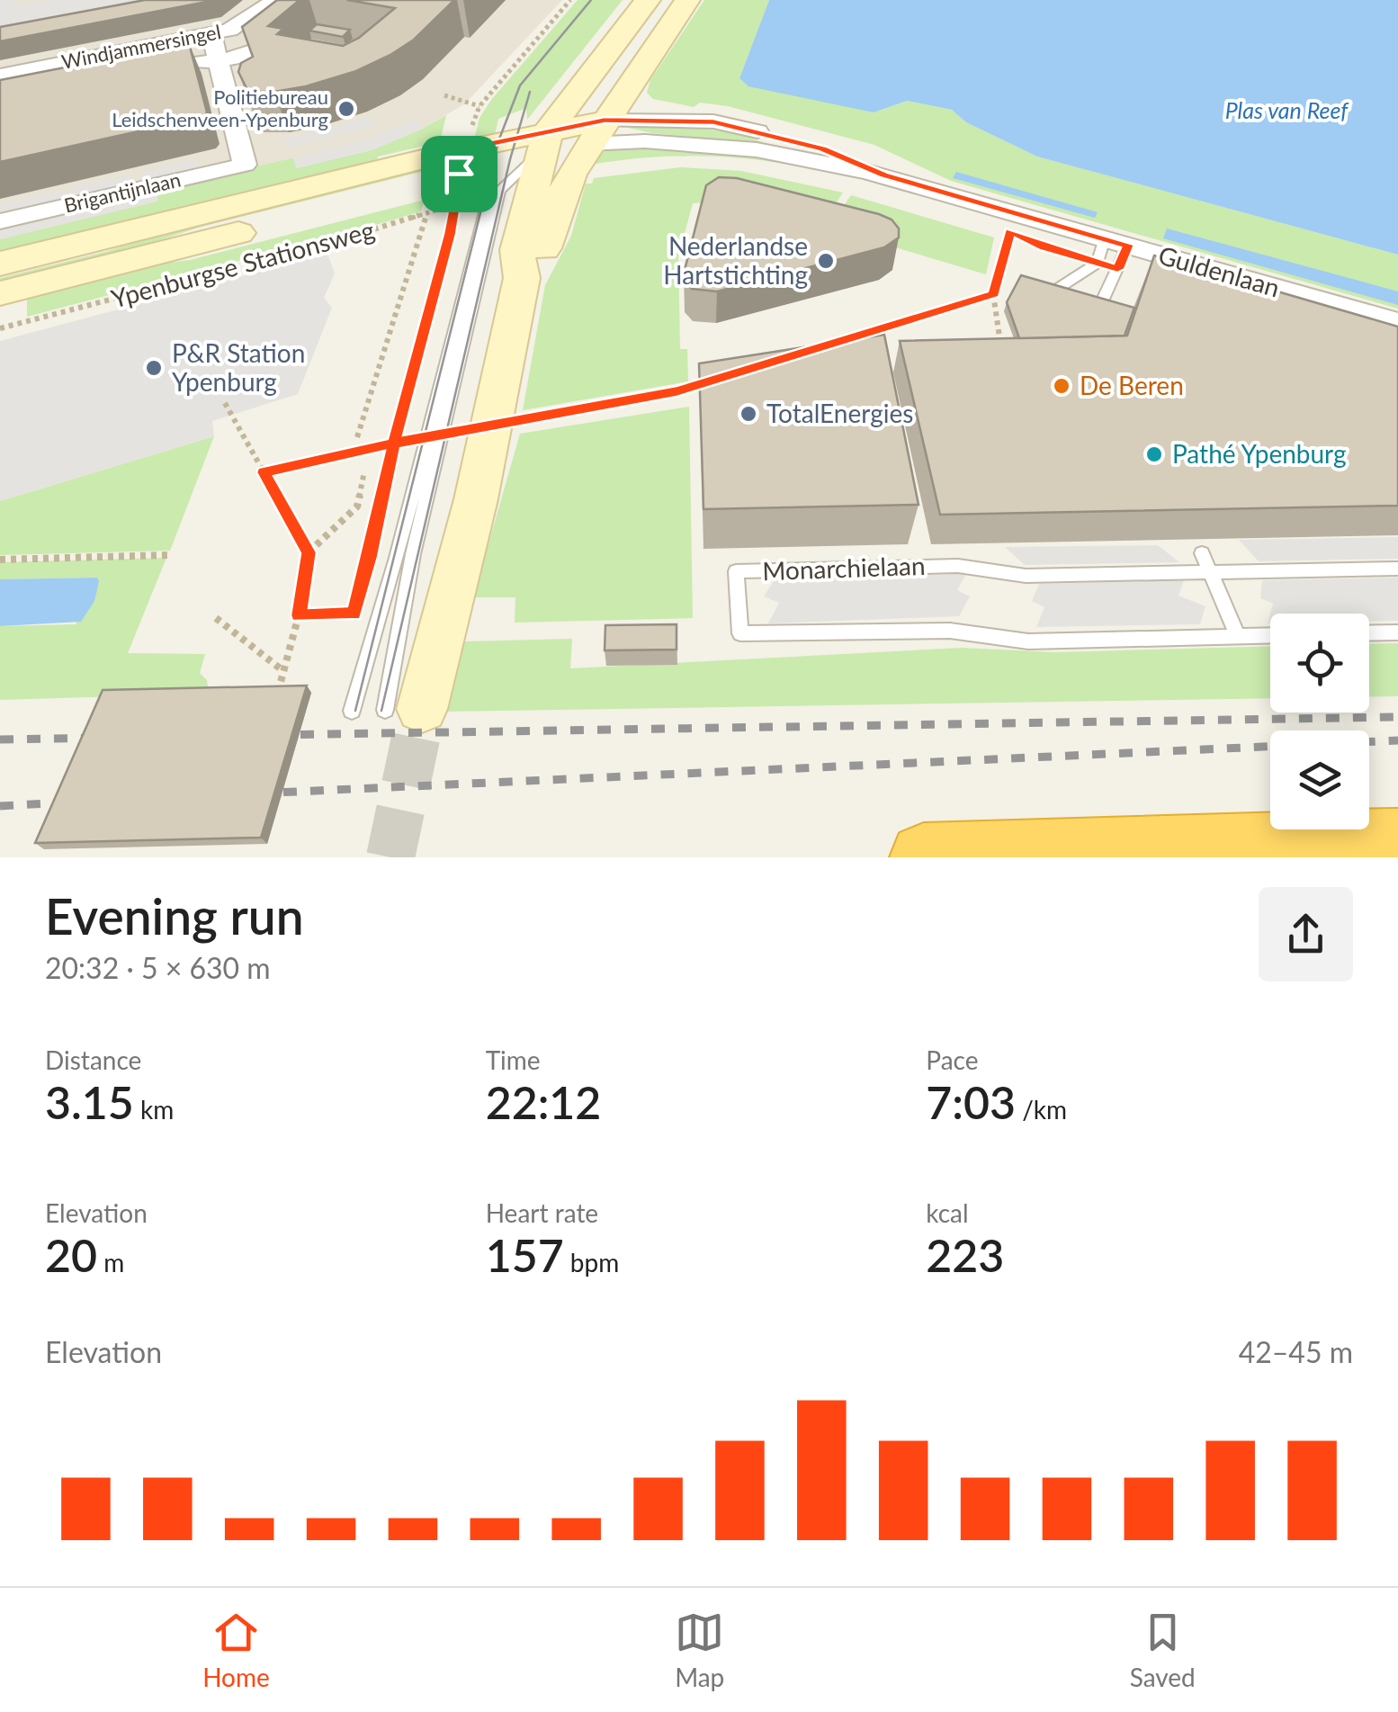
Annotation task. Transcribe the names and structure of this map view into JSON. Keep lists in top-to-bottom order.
{
  "streets": {
    "main road": ["Ypenburgse Stationsweg"],
    "street": ["Windjammersingel", "Brigantijnlaan", "Guldenlaan"],
    "lane": ["Monarchielaan"]
  },
  "crossings": [
    ["Windjammersingel", "Brigantijnlaan"],
    ["Ypenburgse Stationsweg", "Guldenlaan"]
  ],
  "water": ["Plas van Reef"],
  "places": [
    "Politiebureau Leidschenveen-Ypenburg",
    "Nederlandse Hartstichting",
    "P&R Station Ypenburg",
    "De Beren",
    "TotalEnergies",
    "Pathé Ypenburg"
  ],
  "page": {
    "heading": ["Evening run", "20:32 · 5 × 630 m"],
    "stats": [
      ["Distance", "3.15 km"],
      ["Time", "22:12"],
      ["Pace", "7:03 /km"],
      ["Elevation", "20 m"],
      ["Heart rate", "157 bpm"],
      ["kcal", "223"]
    ],
    "chart": ["Elevation", "42–45 m"],
    "tabs": ["Home", "Map", "Saved"]
  }
}
